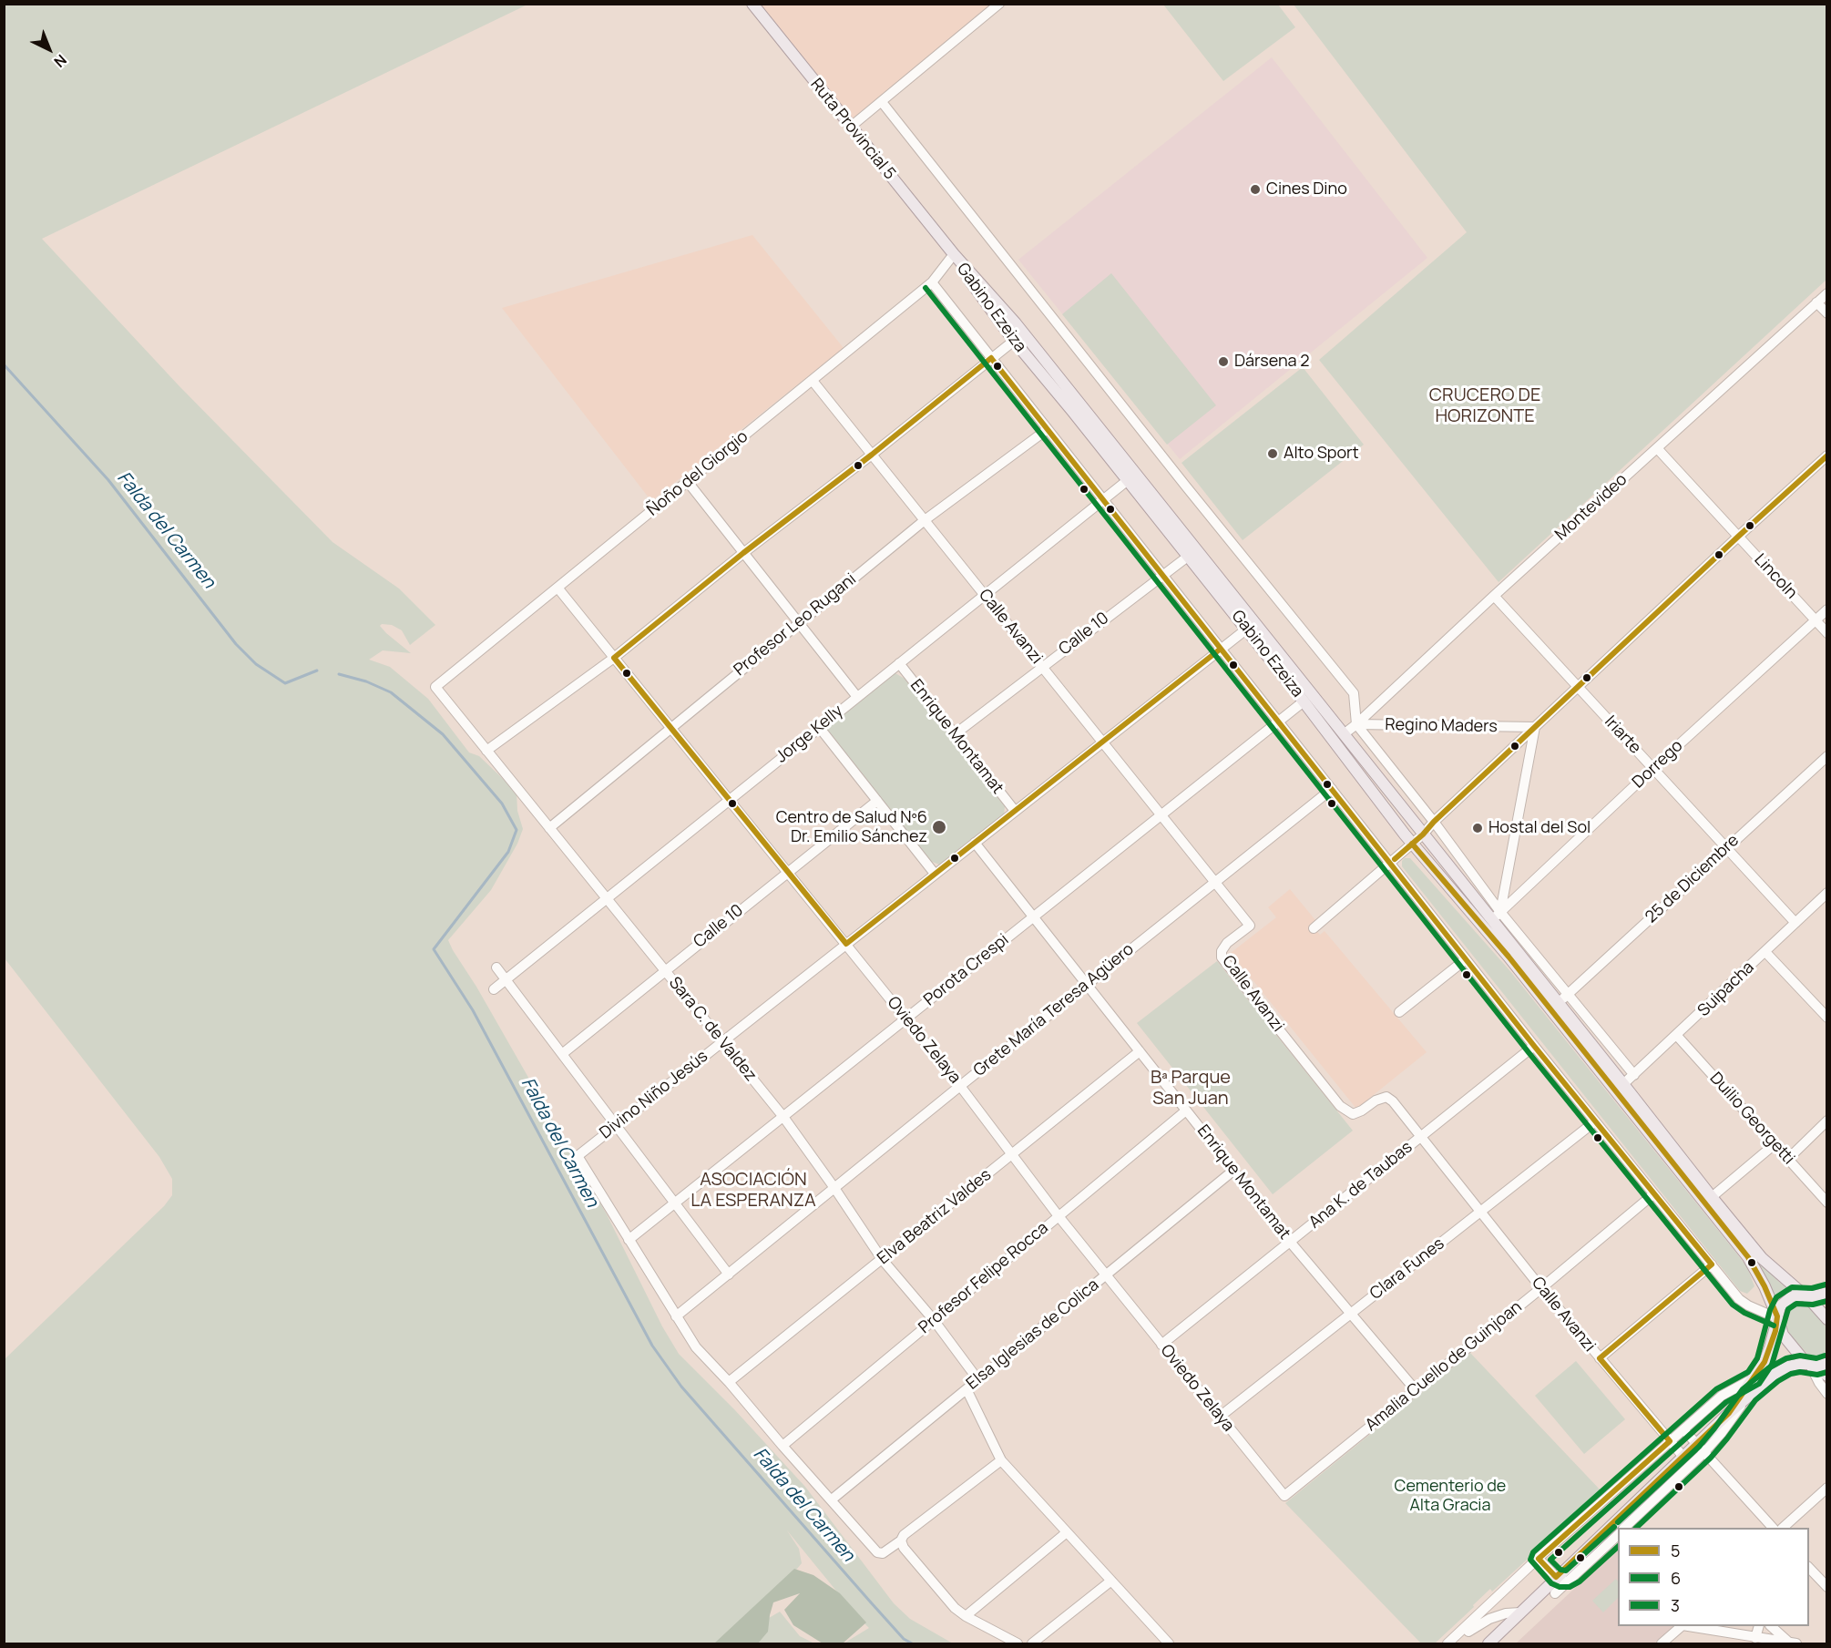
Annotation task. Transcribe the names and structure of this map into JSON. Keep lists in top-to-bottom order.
{
  "streets": {
    "main road": ["Ruta Provincial 5", "Gabino Ezeiza"],
    "street": [
      "Ñoño del Giorgio",
      "Montevideo",
      "Lincoln",
      "Profesor Leo Rugani",
      "Calle Avanzi",
      "Calle 10",
      "Regino Maders",
      "Jorge Kelly",
      "Iriarte",
      "Enrique Montamat",
      "Dorrego",
      "25 de Diciembre",
      "Porota Crespi",
      "Suipacha",
      "Grete María Teresa Agüero",
      "Sara C. de Valdez",
      "Oviedo Zelaya",
      "Divino Niño Jesús",
      "Duilio Georgetti",
      "Ana K. de Taubas",
      "Elva Beatriz Valdes",
      "Clara Funes",
      "Profesor Felipe Rocca",
      "Elsa Iglesias de Colica",
      "Amalia Cuello de Guinjoan"
    ]
  },
  "crossings": [
    ["Ruta Provincial 5", "Gabino Ezeiza"],
    ["Ruta Provincial 5", "Ñoño del Giorgio"],
    ["Gabino Ezeiza", "Ñoño del Giorgio"],
    ["Gabino Ezeiza", "Montevideo"],
    ["Gabino Ezeiza", "Calle 10"],
    ["Gabino Ezeiza", "Jorge Kelly"],
    ["Gabino Ezeiza", "Dorrego"],
    ["Gabino Ezeiza", "25 de Diciembre"],
    ["Gabino Ezeiza", "Porota Crespi"],
    ["Gabino Ezeiza", "Suipacha"],
    ["Gabino Ezeiza", "Divino Niño Jesús"],
    ["Ñoño del Giorgio", "Calle Avanzi"],
    ["Ñoño del Giorgio", "Sara C. de Valdez"],
    ["Ñoño del Giorgio", "Oviedo Zelaya"],
    ["Montevideo", "Lincoln"],
    ["Montevideo", "Regino Maders"],
    ["Montevideo", "Iriarte"],
    ["Lincoln", "Dorrego"],
    ["Profesor Leo Rugani", "Calle Avanzi"],
    ["Profesor Leo Rugani", "Sara C. de Valdez"],
    ["Profesor Leo Rugani", "Oviedo Zelaya"],
    ["Calle Avanzi", "Calle 10"],
    ["Calle Avanzi", "Jorge Kelly"],
    ["Calle Avanzi", "Porota Crespi"],
    ["Calle Avanzi", "Grete María Teresa Agüero"],
    ["Calle Avanzi", "Divino Niño Jesús"],
    ["Calle Avanzi", "Ana K. de Taubas"],
    ["Calle Avanzi", "Clara Funes"],
    ["Calle Avanzi", "Amalia Cuello de Guinjoan"],
    ["Calle 10", "Enrique Montamat"],
    ["Calle 10", "Sara C. de Valdez"],
    ["Calle 10", "Oviedo Zelaya"],
    ["Jorge Kelly", "Enrique Montamat"],
    ["Jorge Kelly", "Sara C. de Valdez"],
    ["Jorge Kelly", "Oviedo Zelaya"],
    ["Iriarte", "Dorrego"],
    ["Iriarte", "25 de Diciembre"],
    ["Iriarte", "Suipacha"],
    ["Enrique Montamat", "Porota Crespi"],
    ["Enrique Montamat", "Grete María Teresa Agüero"],
    ["Enrique Montamat", "Divino Niño Jesús"],
    ["Enrique Montamat", "Ana K. de Taubas"],
    ["Enrique Montamat", "Elva Beatriz Valdes"],
    ["Enrique Montamat", "Clara Funes"],
    ["Enrique Montamat", "Profesor Felipe Rocca"],
    ["Enrique Montamat", "Elsa Iglesias de Colica"],
    ["Enrique Montamat", "Amalia Cuello de Guinjoan"],
    ["Porota Crespi", "Sara C. de Valdez"],
    ["Porota Crespi", "Oviedo Zelaya"],
    ["Porota Crespi", "Divino Niño Jesús"],
    ["Suipacha", "Duilio Georgetti"],
    ["Grete María Teresa Agüero", "Sara C. de Valdez"],
    ["Grete María Teresa Agüero", "Oviedo Zelaya"],
    ["Sara C. de Valdez", "Divino Niño Jesús"],
    ["Sara C. de Valdez", "Elva Beatriz Valdes"],
    ["Sara C. de Valdez", "Profesor Felipe Rocca"],
    ["Sara C. de Valdez", "Elsa Iglesias de Colica"],
    ["Oviedo Zelaya", "Divino Niño Jesús"],
    ["Oviedo Zelaya", "Ana K. de Taubas"],
    ["Oviedo Zelaya", "Elva Beatriz Valdes"],
    ["Oviedo Zelaya", "Clara Funes"],
    ["Oviedo Zelaya", "Profesor Felipe Rocca"],
    ["Oviedo Zelaya", "Elsa Iglesias de Colica"],
    ["Oviedo Zelaya", "Amalia Cuello de Guinjoan"]
  ],
  "districts": ["CRUCERO DE HORIZONTE", "Bª Parque San Juan", "ASOCIACIÓN LA ESPERANZA"],
  "water": ["Falda del Carmen"],
  "parks": ["Cementerio de Alta Gracia"],
  "places": [
    "Cines Dino",
    "Dársena 2",
    "Alto Sport",
    "Centro de Salud Nº6 Dr. Emilio Sánchez",
    "Hostal del Sol"
  ],
  "lines": ["transit line 6", "transit line 5", "transit line 3"],
  "legend": ["5", "6", "3"],
  "north": "bottom right"
}
